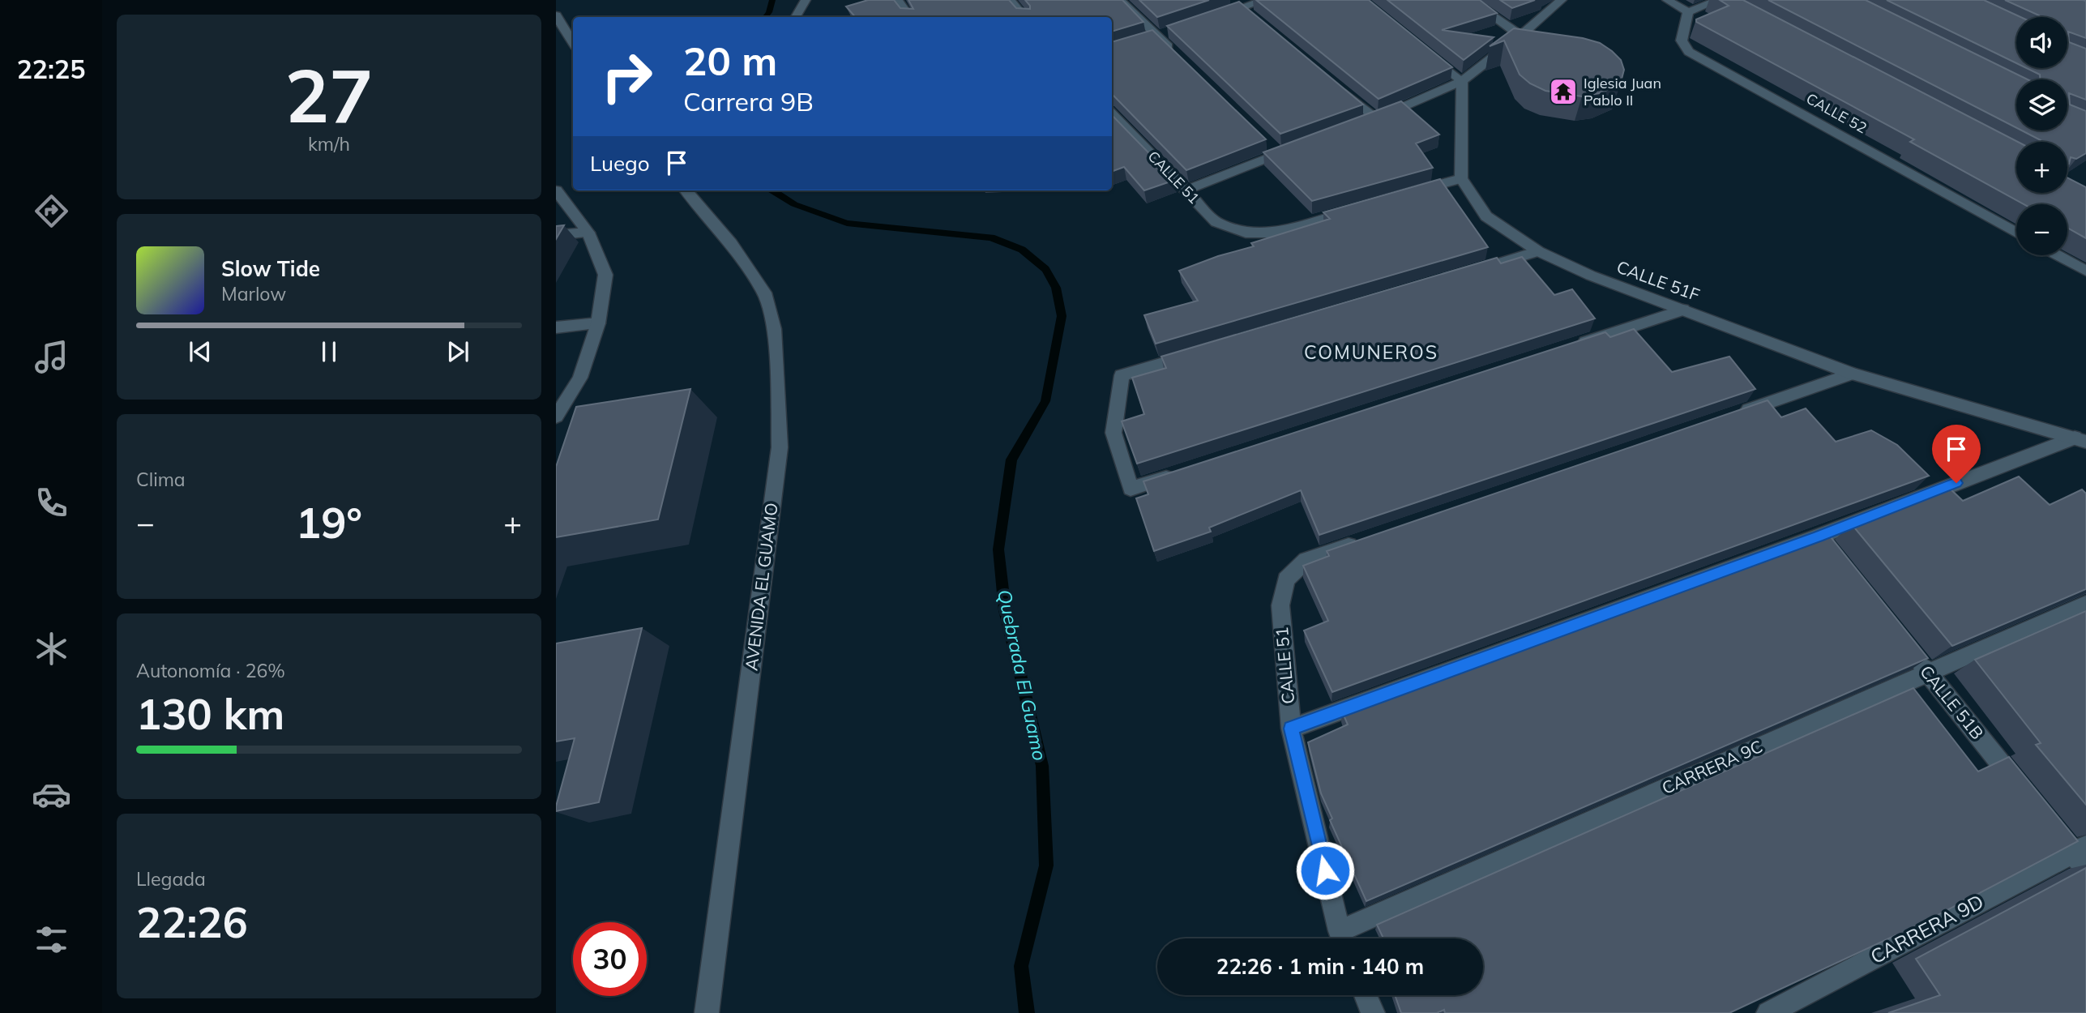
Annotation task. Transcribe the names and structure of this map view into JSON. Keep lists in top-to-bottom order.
{
  "streets": {
    "street": [
      "CALLE 52",
      "CALLE 51",
      "CALLE 51F",
      "AVENIDA EL GUAMO",
      "CALLE 51B",
      "CARRERA 9C",
      "CARRERA 9D"
    ]
  },
  "crossings": [
    ["CALLE 51B", "CARRERA 9C"]
  ],
  "districts": ["COMUNEROS"],
  "water": ["Quebrada El Guamo"],
  "places": {
    "temple": ["Iglesia Juan Pablo II"]
  },
  "page": {
    "tabs": "22:25",
    "tile": [
      ["27", "km/h"],
      "Clima",
      ["Autonomía · 26%", "130 km"],
      ["Llegada", "22:26"]
    ],
    "map_buttons": ["+", "−"],
    "turn": ["20 m", "Carrera 9B"],
    "then": "Luego",
    "song": ["Slow Tide", "Marlow"],
    "heat": ["−", "19°", "+"],
    "limit": "30",
    "trip": "22:26 · 1 min · 140 m"
  }
}
